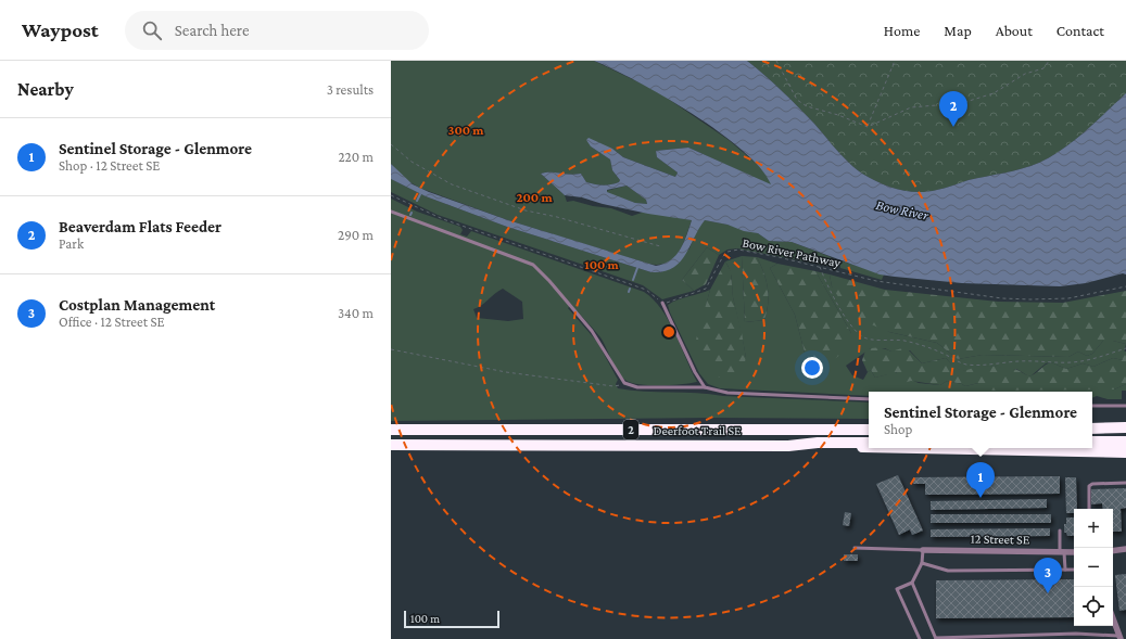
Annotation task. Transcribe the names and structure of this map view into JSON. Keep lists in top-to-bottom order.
{
  "streets": {
    "highway": ["2", "Deerfoot Trail SE"],
    "street": ["12 Street SE"],
    "path": ["Bow River Pathway"]
  },
  "water": ["Bow River"],
  "scale_bar": "100 m",
  "page": {
    "header": "Waypost",
    "search": "Search here",
    "nav": [
      "Home",
      "Map",
      "About",
      "Contact"
    ],
    "heading": ["Nearby", "3 results"],
    "pins": ["2", "1", "3"],
    "list": [
      {
        "mark": "1",
        "name": "Sentinel Storage - Glenmore",
        "note": "Shop · 12 Street SE",
        "value": "220 m"
      },
      {
        "mark": "2",
        "name": "Beaverdam Flats Feeder",
        "note": "Park",
        "value": "290 m"
      },
      {
        "mark": "3",
        "name": "Costplan Management",
        "note": "Office · 12 Street SE",
        "value": "340 m"
      }
    ],
    "popup": ["Sentinel Storage - Glenmore", "Shop"],
    "map_buttons": ["+", "−"],
    "scale": "100 m"
  },
  "rings": ["300 m", "200 m", "100 m"]
}
